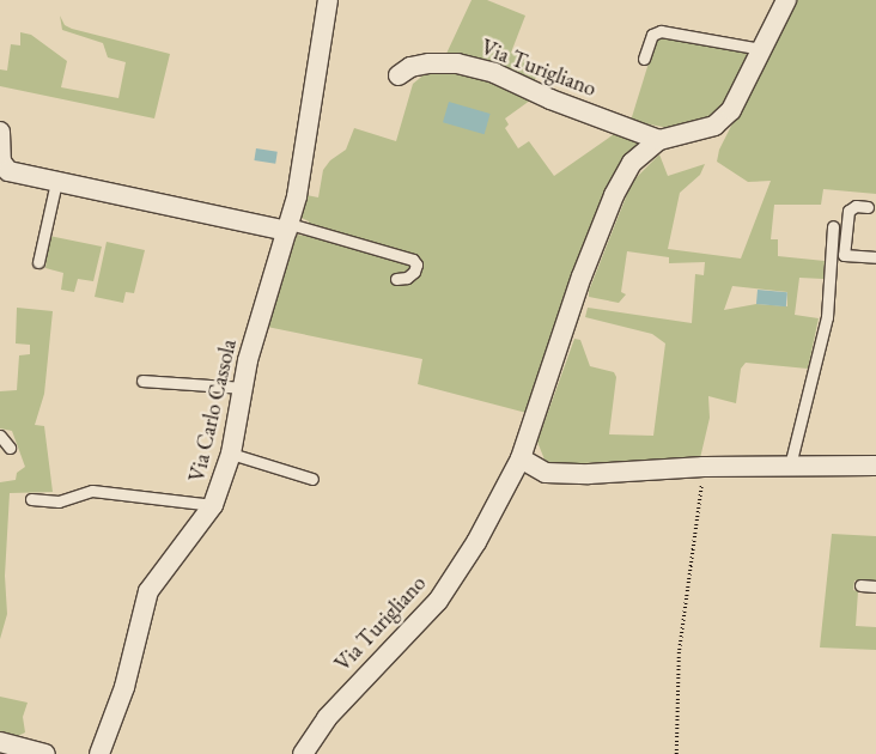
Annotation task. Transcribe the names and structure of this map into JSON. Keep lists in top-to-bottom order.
{
  "streets": {
    "street": ["Via Turigliano", "Via Carlo Cassola"]
  }
}
